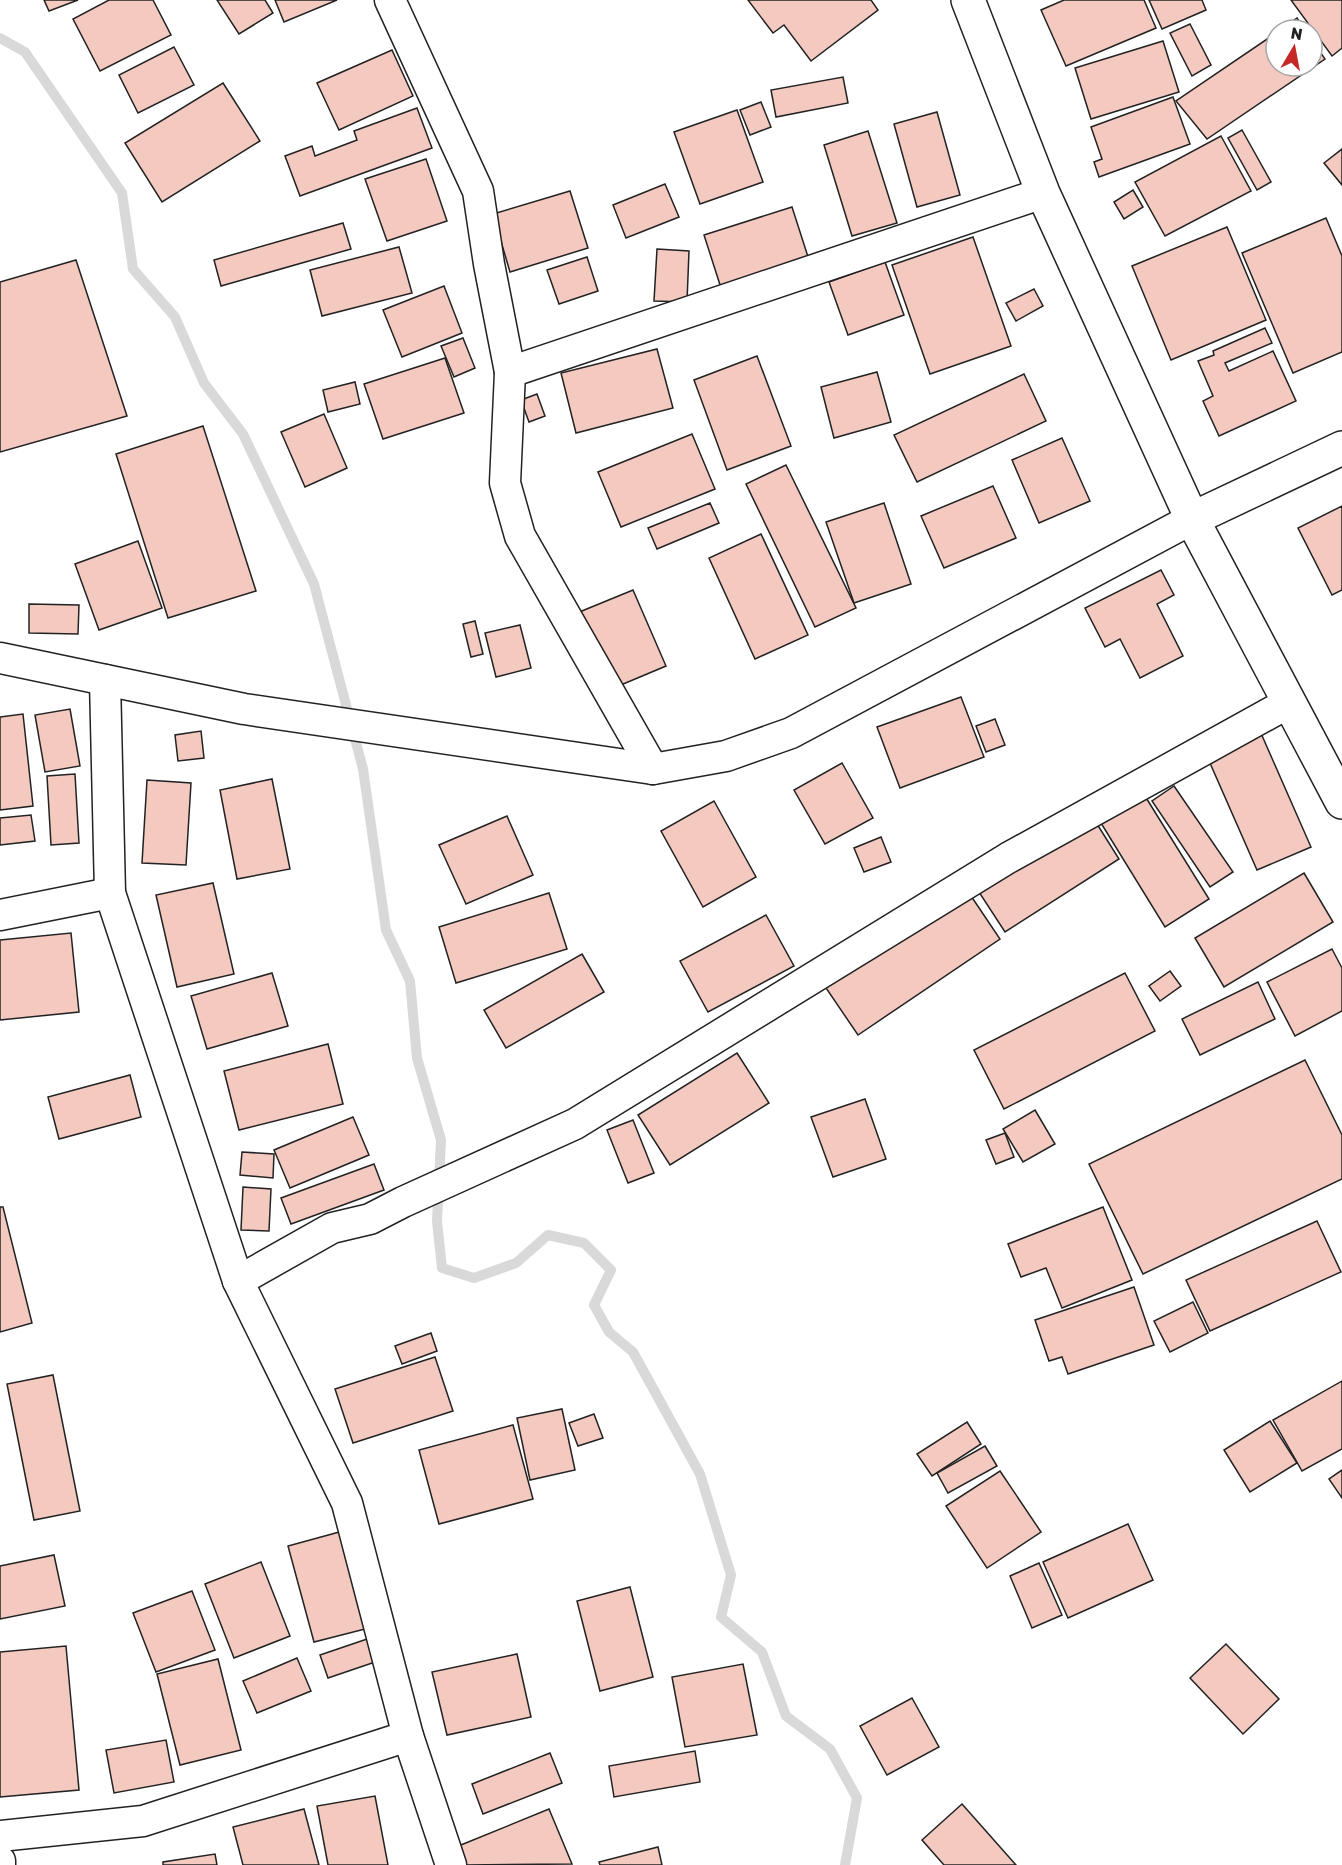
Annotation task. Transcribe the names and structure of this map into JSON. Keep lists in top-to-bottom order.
{
  "north": "top"
}
